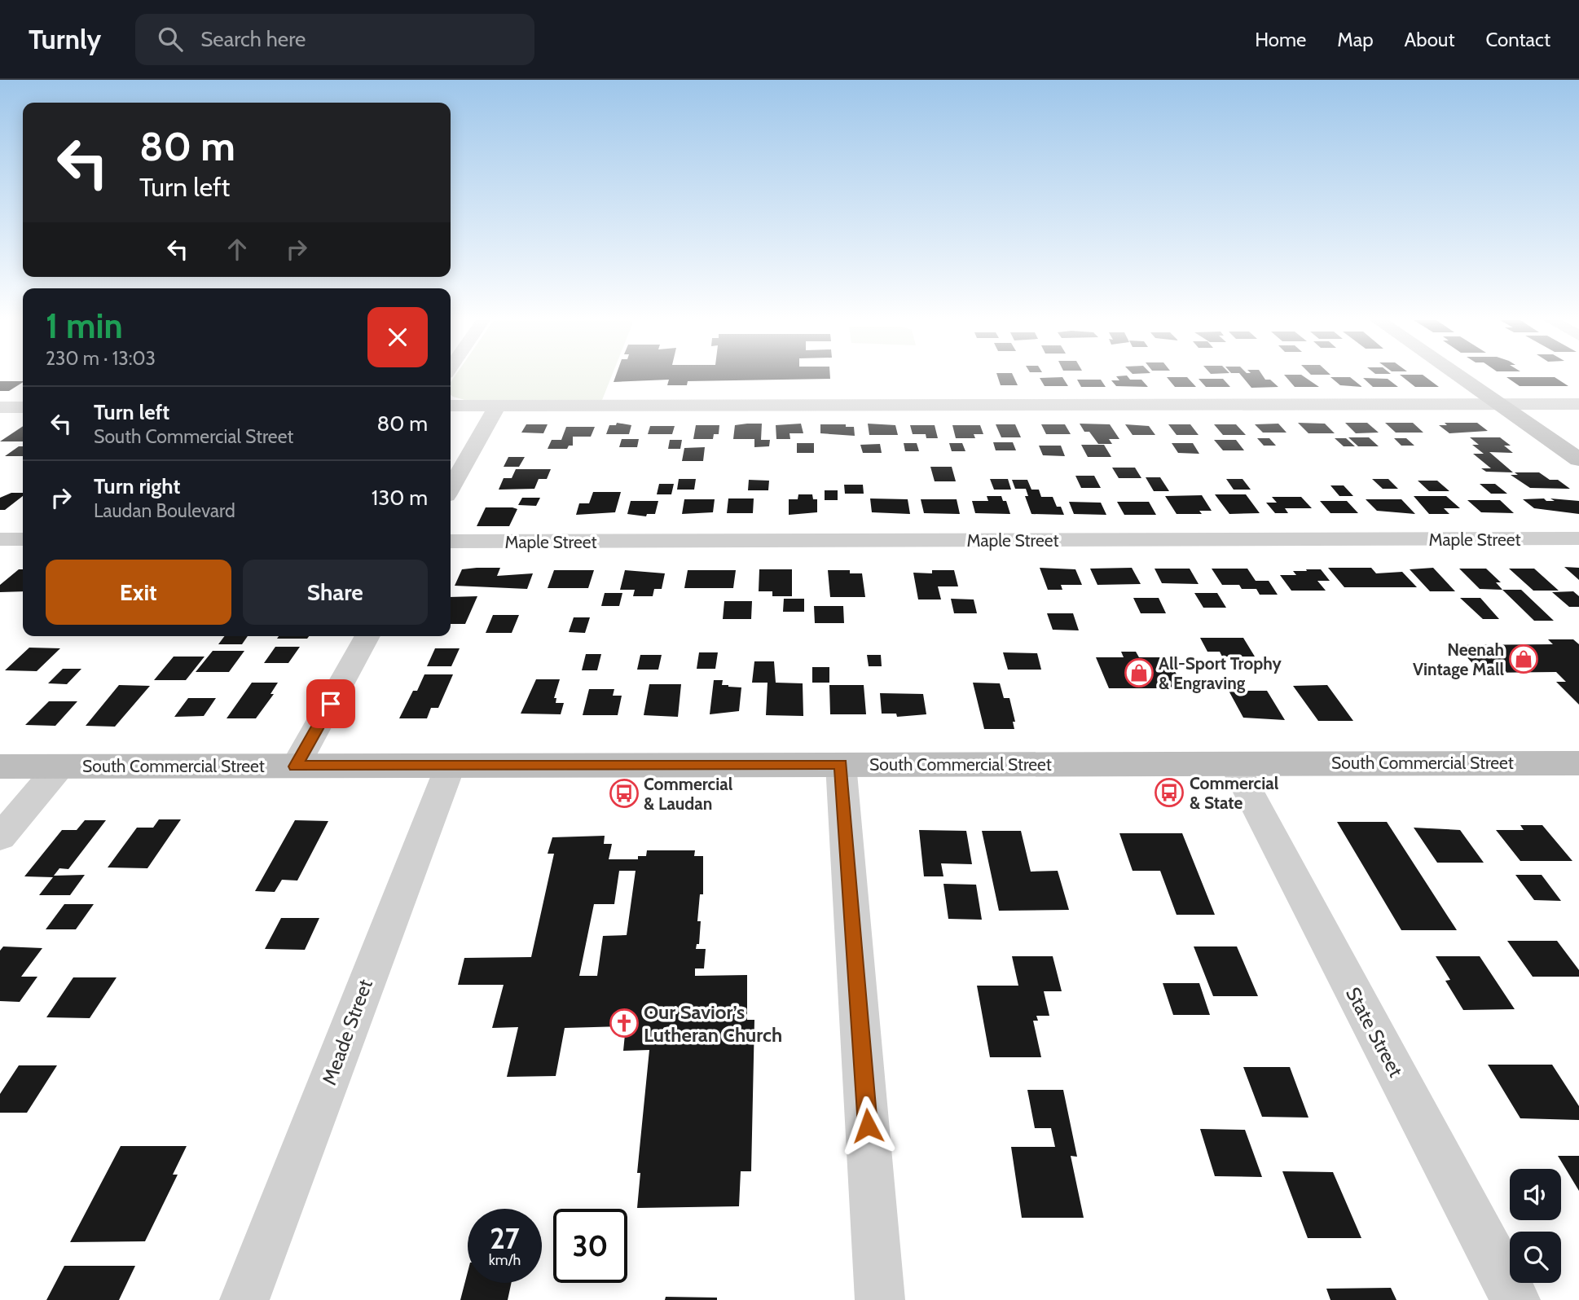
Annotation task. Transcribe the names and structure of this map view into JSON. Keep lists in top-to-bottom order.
{
  "streets": {
    "main road": ["South Commercial Street"],
    "street": ["Maple Street", "Meade Street", "State Street"]
  },
  "crossings": [
    ["South Commercial Street", "Meade Street"],
    ["South Commercial Street", "State Street"]
  ],
  "places": {
    "shop": ["Neenah Vintage Mall", "All-Sport Trophy & Engraving"],
    "bus stop": ["Commercial & State", "Commercial & Laudan"],
    "church": ["Our Savior’s Lutheran Church"]
  },
  "page": {
    "header": "Turnly",
    "search": "Search here",
    "nav": [
      "Home",
      "Map",
      "About",
      "Contact"
    ],
    "turn": ["80 m", "Turn left"],
    "heading": ["1 min", "230 m · 13:03"],
    "list": [
      {
        "name": "Turn left",
        "note": "South Commercial Street",
        "value": "80 m"
      },
      {
        "name": "Turn right",
        "note": "Laudan Boulevard",
        "value": "130 m"
      }
    ],
    "buttons": ["Exit", "Share"],
    "speed": "27 km/h",
    "limit": "30"
  }
}
